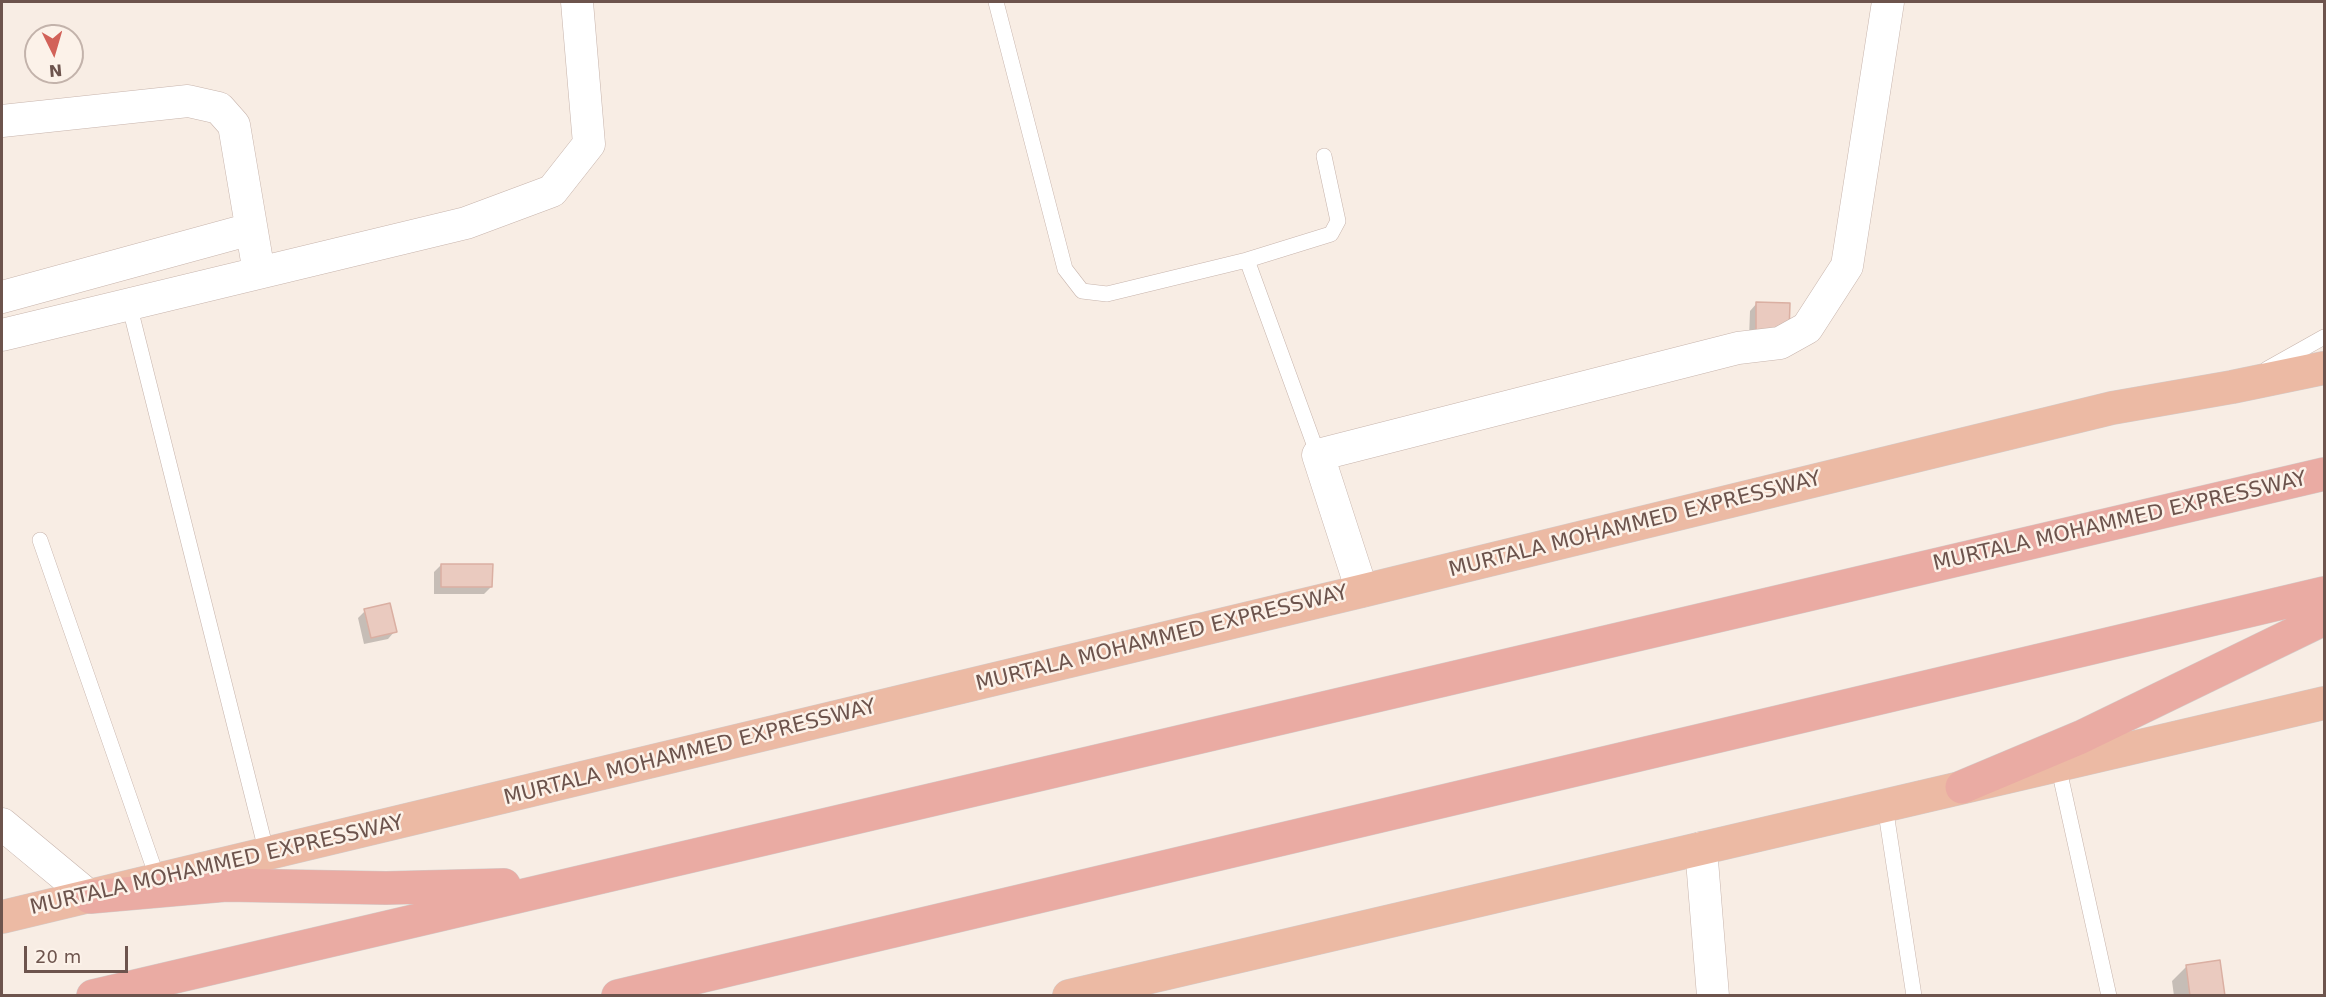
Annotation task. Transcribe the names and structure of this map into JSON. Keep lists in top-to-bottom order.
{
  "streets": {
    "highway": ["MURTALA MOHAMMED EXPRESSWAY"]
  },
  "scale_bar": "20 m",
  "north": "bottom"
}
